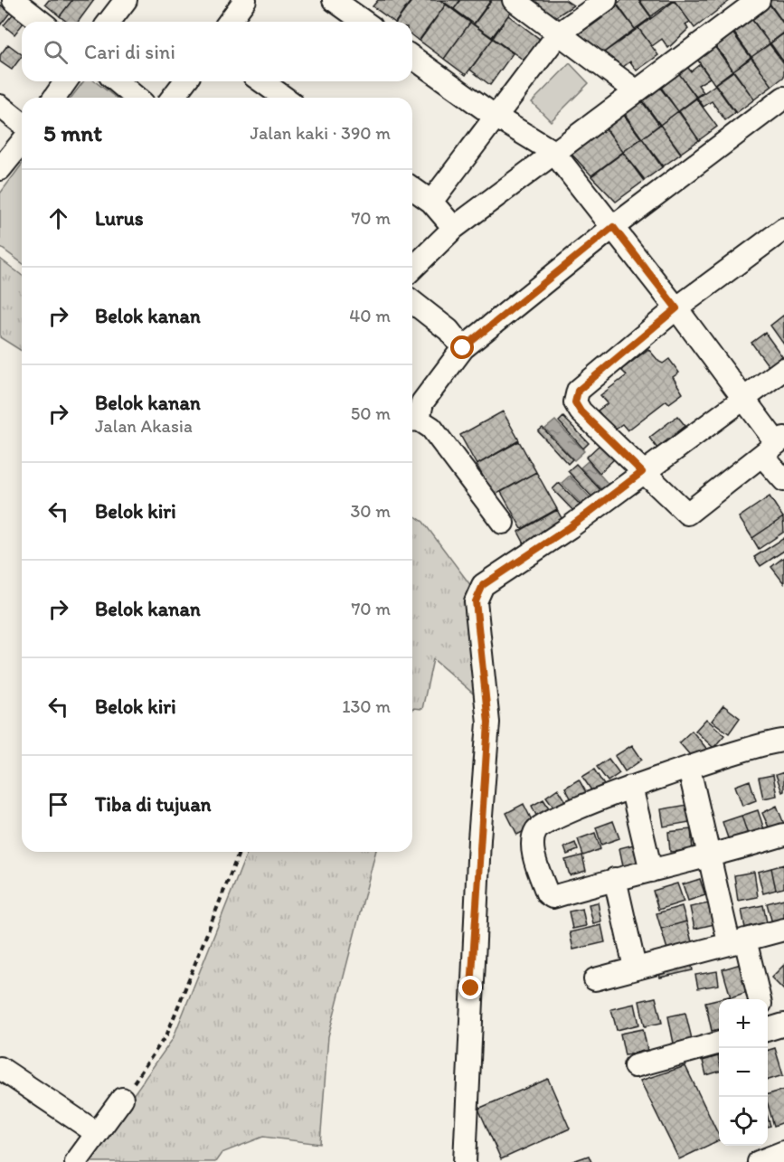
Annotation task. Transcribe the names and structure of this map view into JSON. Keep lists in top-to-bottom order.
{
  "page": {
    "search": "Cari di sini",
    "heading": ["5 mnt", "Jalan kaki · 390 m"],
    "list": [
      ["Lurus", "70 m"],
      ["Belok kanan", "40 m"],
      ["Belok kanan", "Jalan Akasia", "50 m"],
      ["Belok kiri", "30 m"],
      ["Belok kanan", "70 m"],
      ["Belok kiri", "130 m"],
      "Tiba di tujuan"
    ],
    "map_buttons": ["+", "−"]
  }
}
